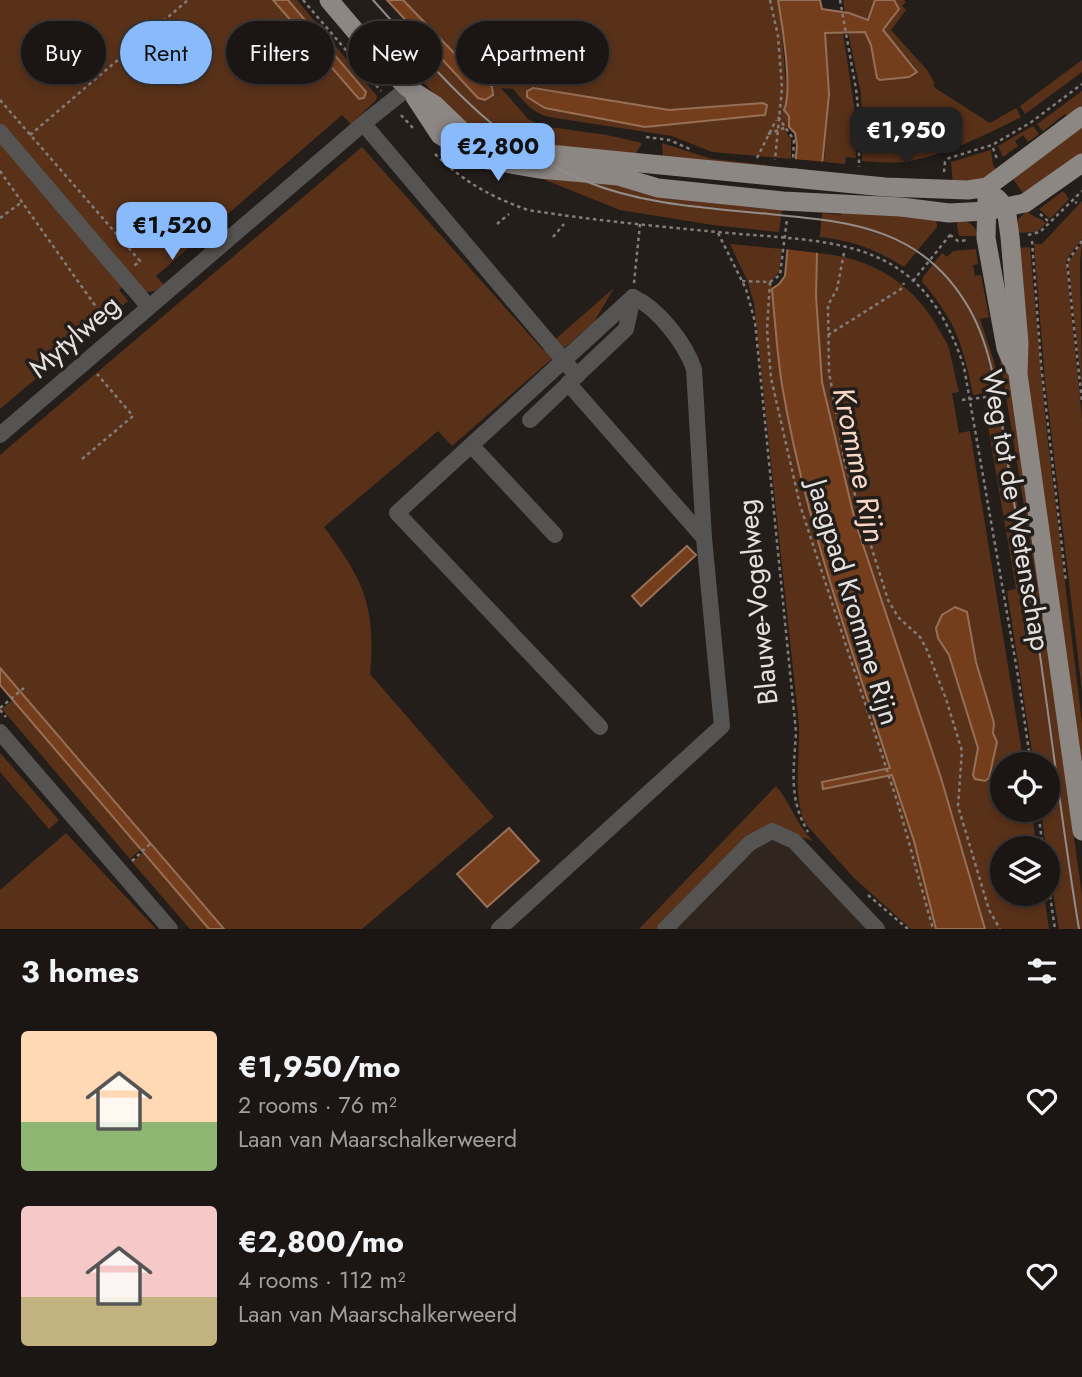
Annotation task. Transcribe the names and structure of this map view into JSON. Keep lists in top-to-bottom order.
{
  "streets": {
    "main road": ["Weg tot de Wetenschap"],
    "street": ["Mytylweg"],
    "path": ["Blauwe-Vogelweg", "Jaagpad Kromme Rijn"]
  },
  "crossings": [
    ["Weg tot de Wetenschap", "Blauwe-Vogelweg"],
    ["Blauwe-Vogelweg", "Jaagpad Kromme Rijn"]
  ],
  "water": ["Kromme Rijn"],
  "page": {
    "chip": [
      "Buy",
      "Rent",
      "Filters",
      "New",
      "Apartment"
    ],
    "price": ["€1,950", "€2,800", "€1,520"],
    "heading": "3 homes",
    "list": [
      {
        "name": "€1,950/mo",
        "note": "2 rooms · 76 m² · Laan van Maarschalkerweerd"
      },
      {
        "name": "€2,800/mo",
        "note": "4 rooms · 112 m² · Laan van Maarschalkerweerd"
      }
    ]
  }
}
